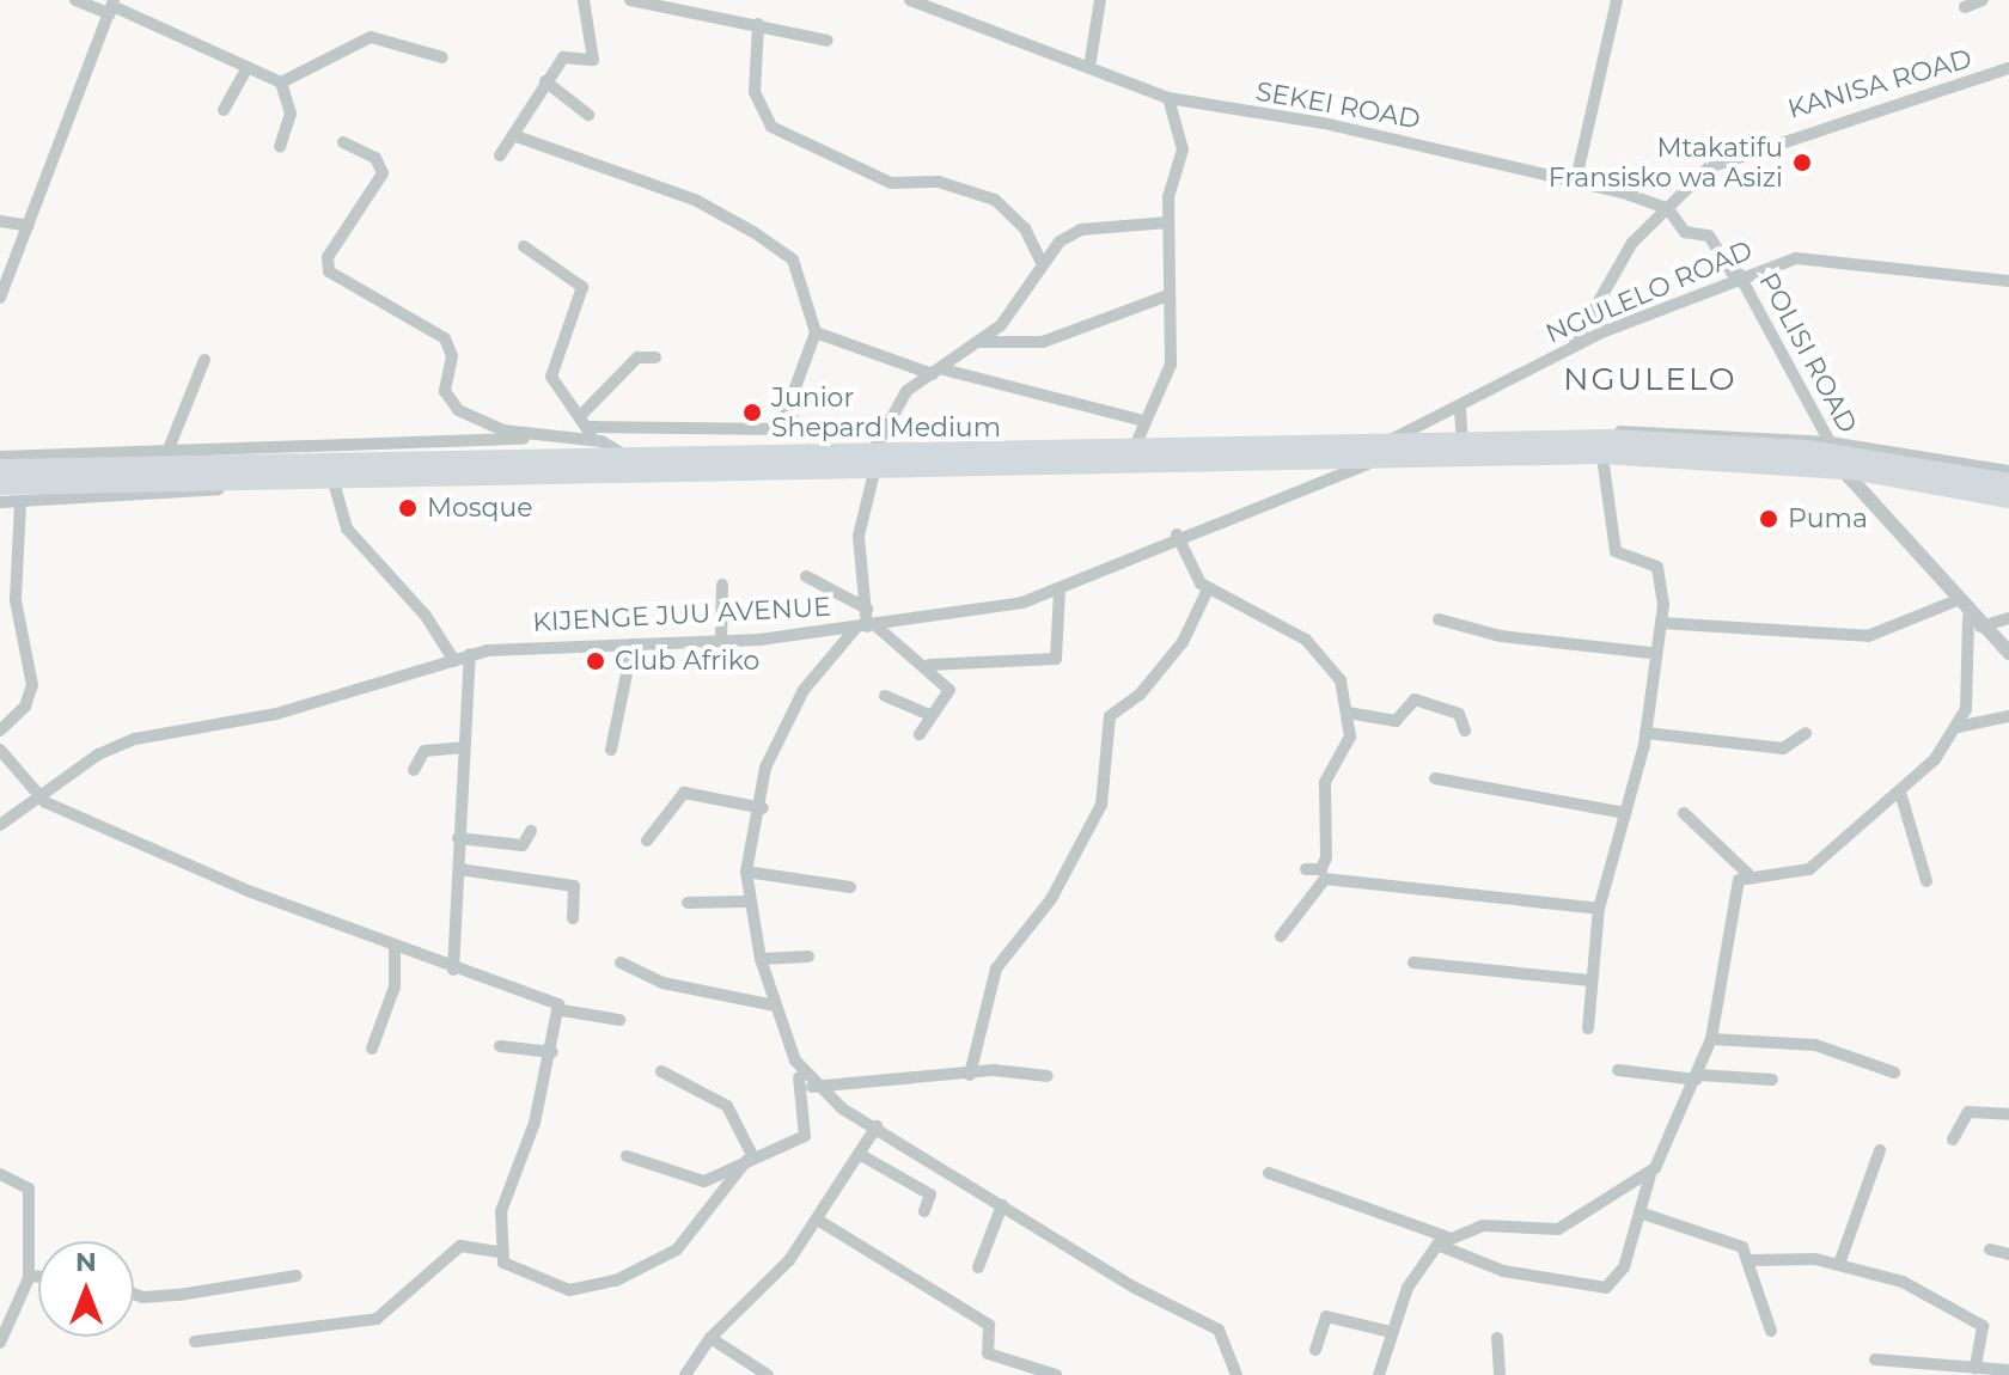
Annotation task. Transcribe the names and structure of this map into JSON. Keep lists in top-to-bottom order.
{
  "streets": {
    "street": [
      "KANISA ROAD",
      "SEKEI ROAD",
      "NGULELO ROAD",
      "POLISI ROAD",
      "KIJENGE JUU AVENUE"
    ]
  },
  "crossings": [
    ["KANISA ROAD", "SEKEI ROAD"],
    ["KANISA ROAD", "NGULELO ROAD"],
    ["SEKEI ROAD", "NGULELO ROAD"],
    ["SEKEI ROAD", "POLISI ROAD"],
    ["NGULELO ROAD", "POLISI ROAD"],
    ["NGULELO ROAD", "KIJENGE JUU AVENUE"]
  ],
  "districts": ["NGULELO"],
  "places": [
    "Mtakatifu Fransisko wa Asizi",
    "Junior Shepard Medium",
    "Mosque",
    "Puma",
    "Club Afriko"
  ],
  "north": "top"
}
